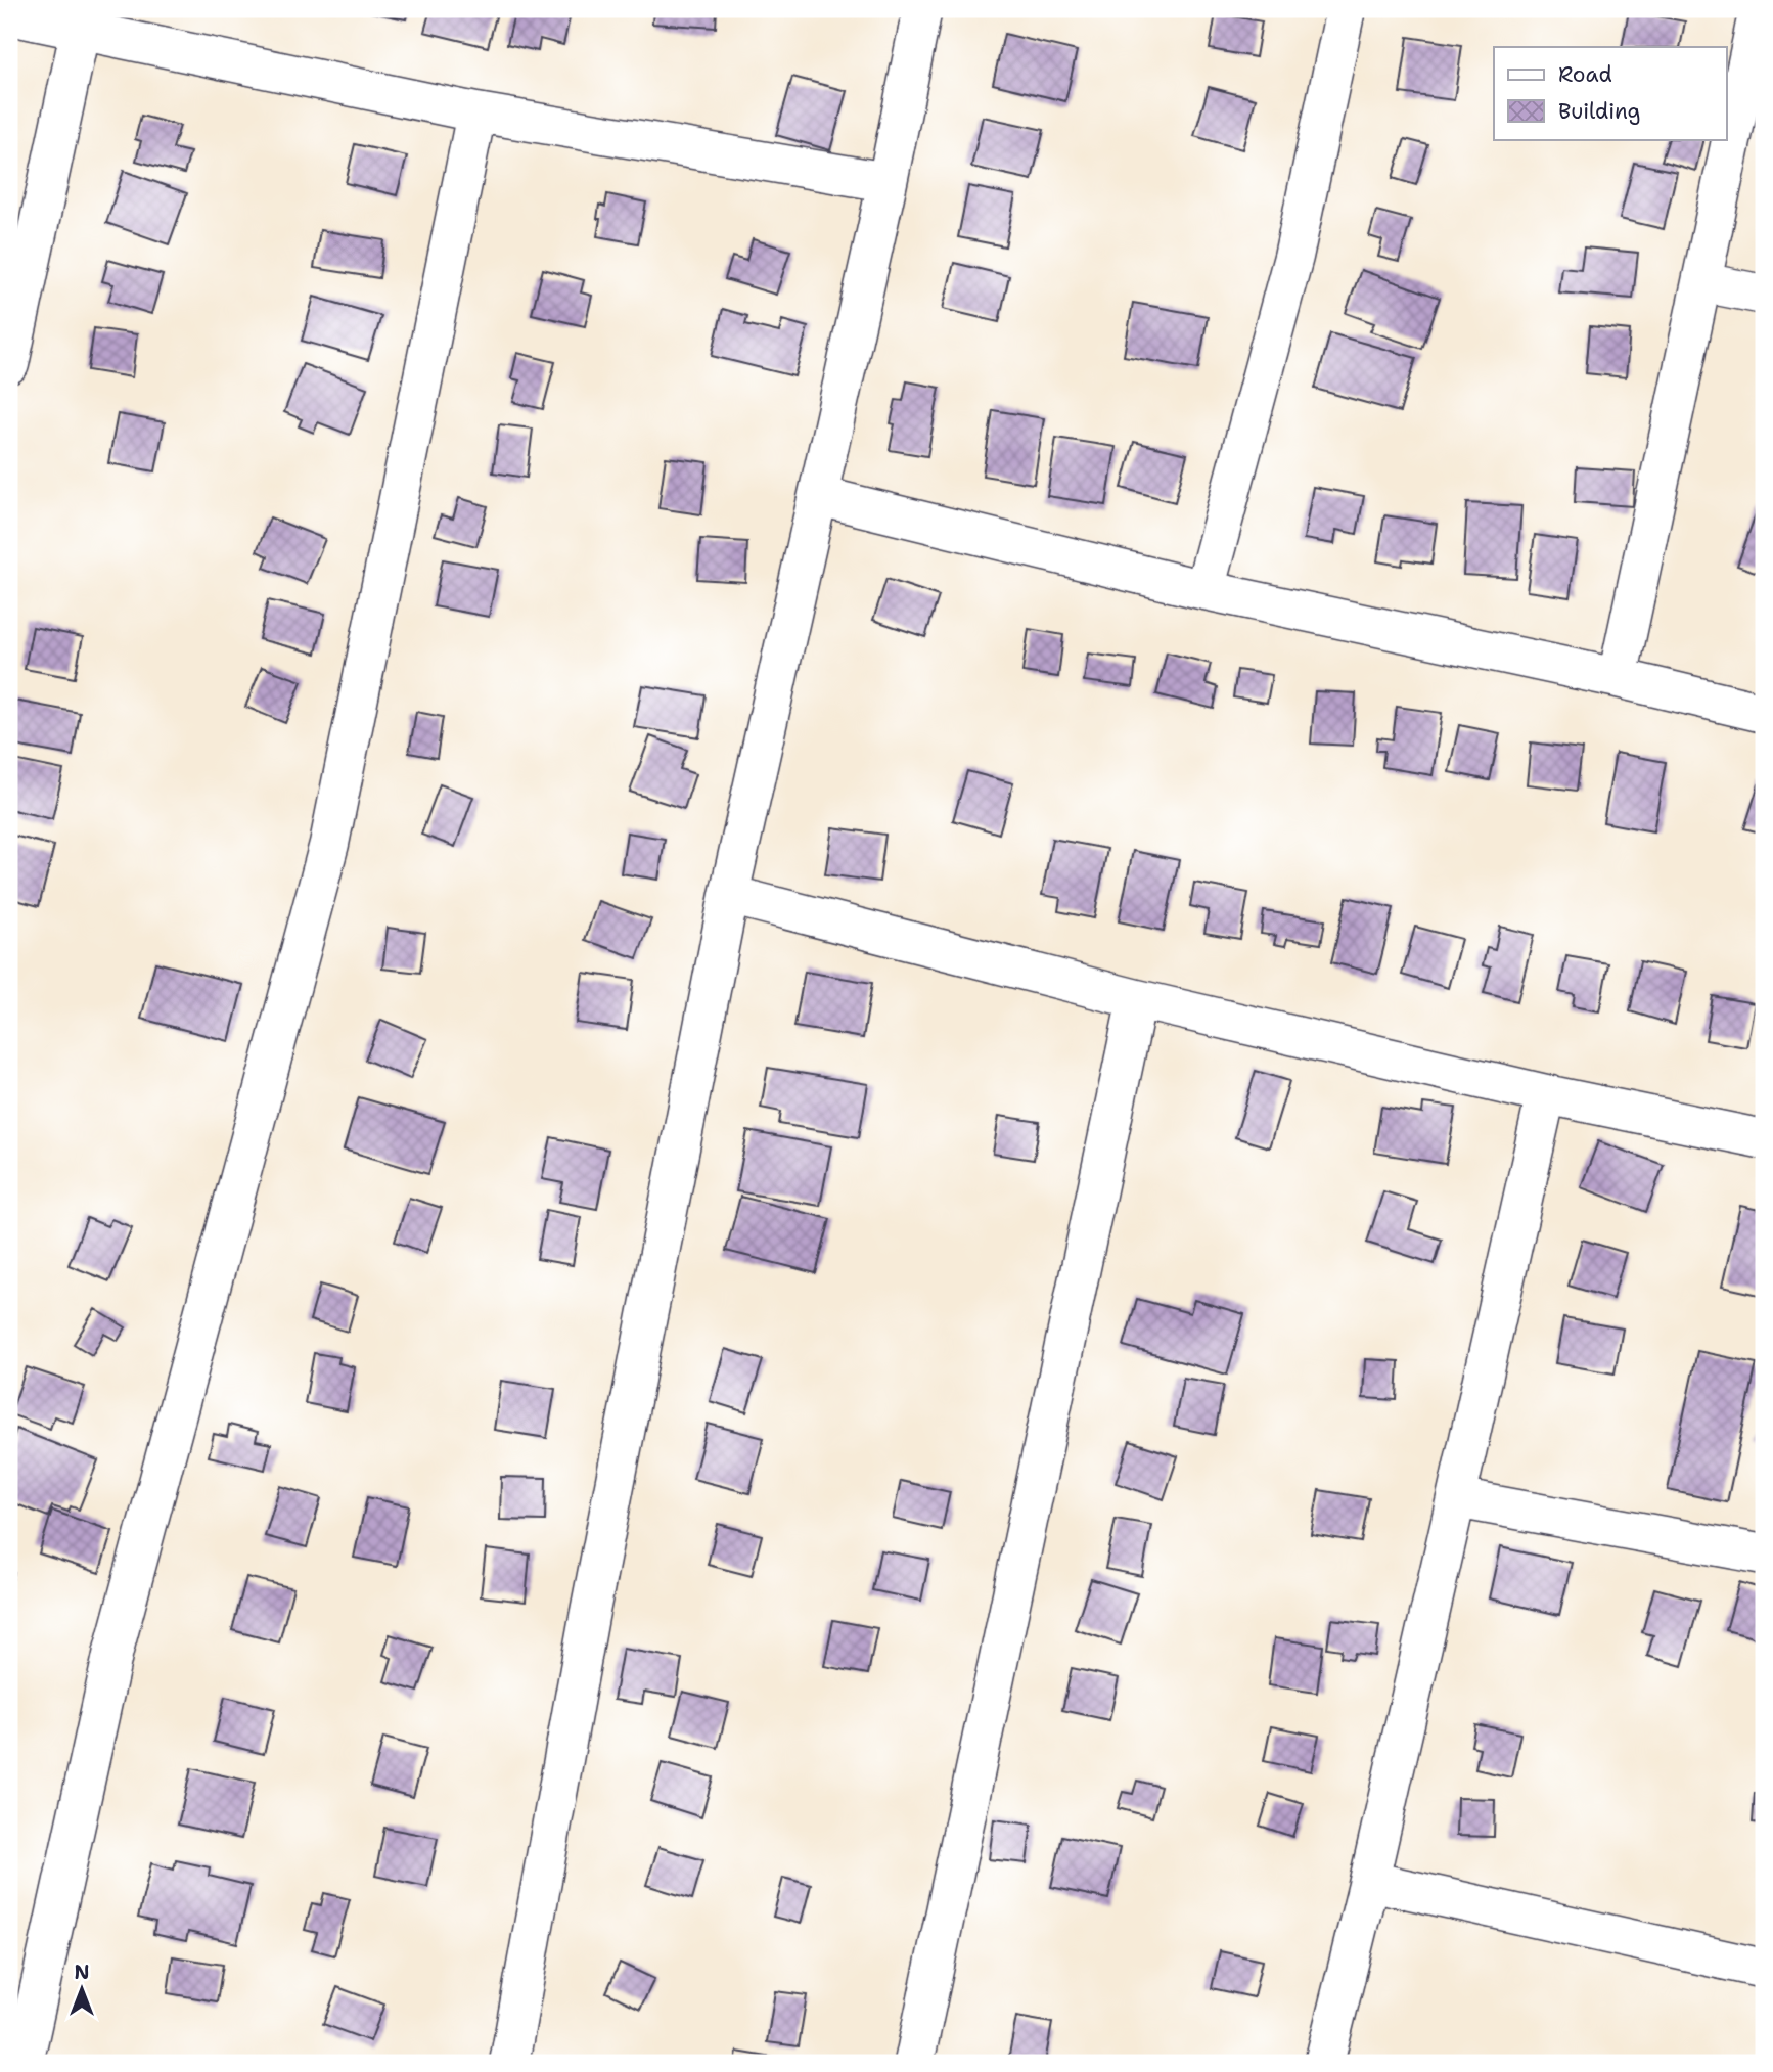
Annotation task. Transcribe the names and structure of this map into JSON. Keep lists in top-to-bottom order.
{
  "legend": ["Road", "Building"],
  "north": "top"
}
